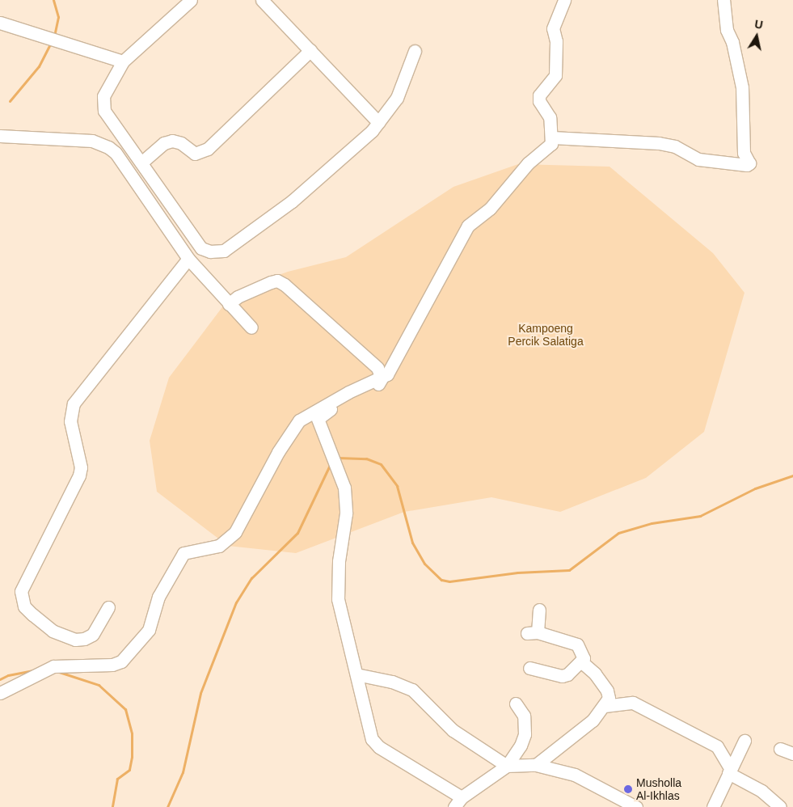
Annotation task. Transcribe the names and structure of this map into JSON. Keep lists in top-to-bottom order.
{
  "parks": ["Kampoeng Percik Salatiga"],
  "places": ["Musholla Al-Ikhlas"],
  "north": "top"
}
